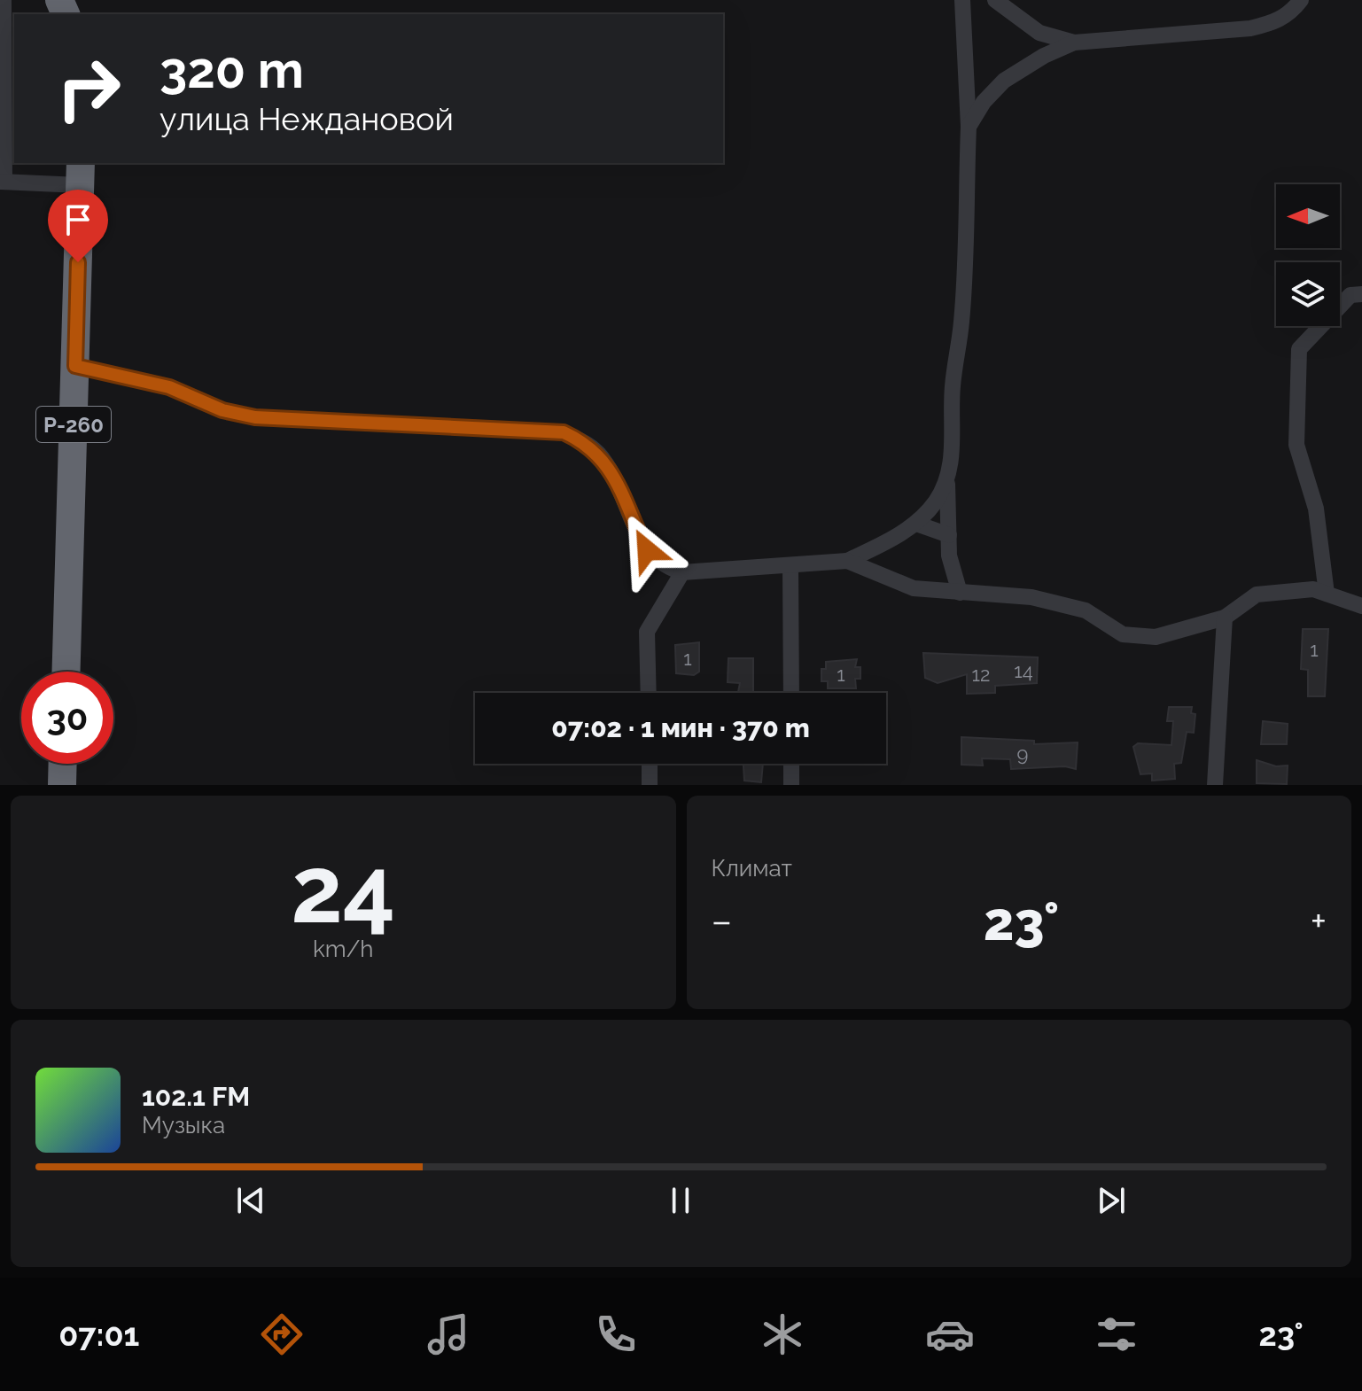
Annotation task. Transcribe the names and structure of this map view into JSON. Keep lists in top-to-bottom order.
{
  "streets": {
    "highway": ["Р-260"]
  },
  "house_numbers": [
    "1",
    "1",
    "14",
    "1",
    "12",
    "9"
  ],
  "north": "left",
  "page": {
    "turn": ["320 m", "улица Неждановой"],
    "limit": "30",
    "trip": "07:02 · 1 мин · 370 m",
    "tile": [
      ["24", "km/h"],
      "Климат"
    ],
    "heat": ["−", "23°", "+"],
    "song": ["102.1 FM", "Музыка"],
    "tabs": ["07:01", "23°"]
  }
}
